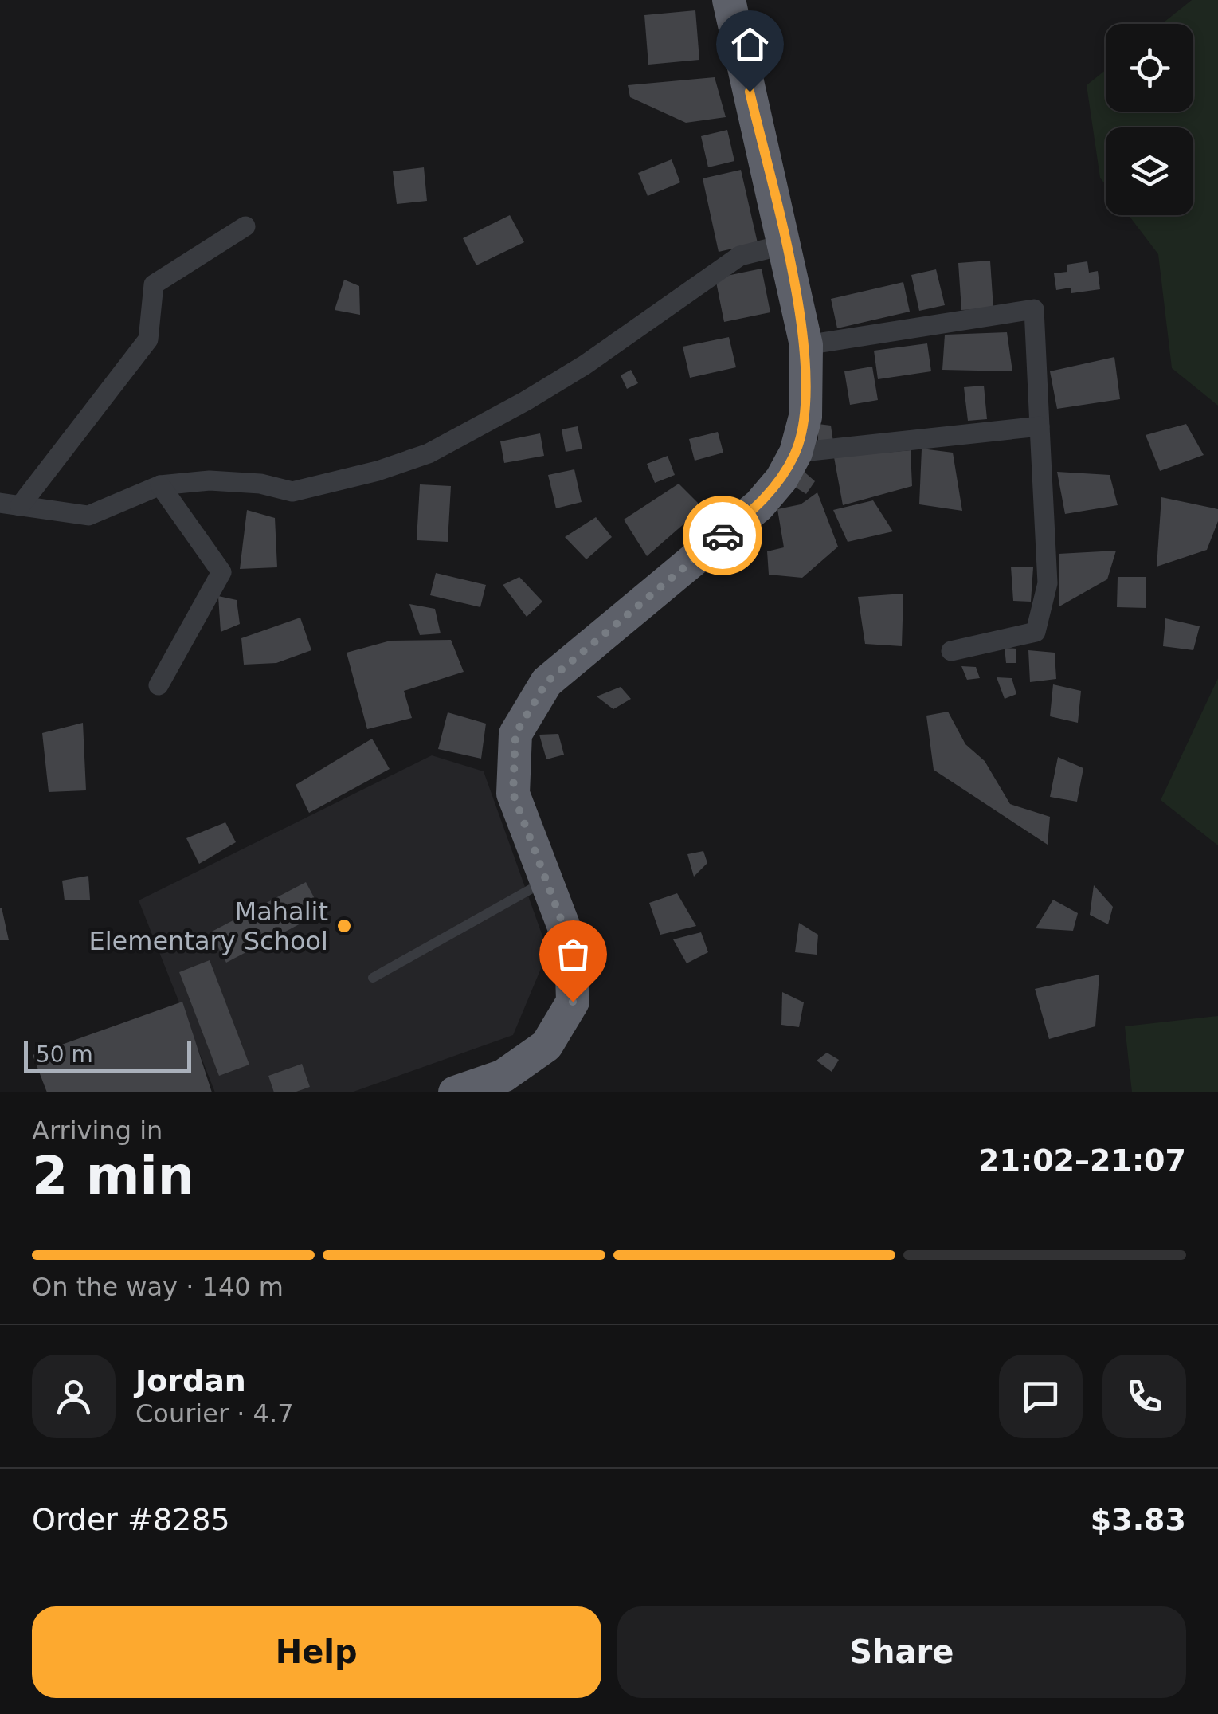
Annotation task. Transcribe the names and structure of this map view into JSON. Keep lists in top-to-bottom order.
{
  "places": ["Mahalit Elementary School"],
  "scale_bar": "50 m",
  "page": {
    "scale": "50 m",
    "heading": ["2 min", "Arriving in", "21:02–21:07"],
    "panel": [
      "Jordan",
      "Courier · 4.7",
      "Order #8285",
      "$3.83"
    ],
    "bar": "On the way · 140 m",
    "buttons": ["Help", "Share"]
  }
}
